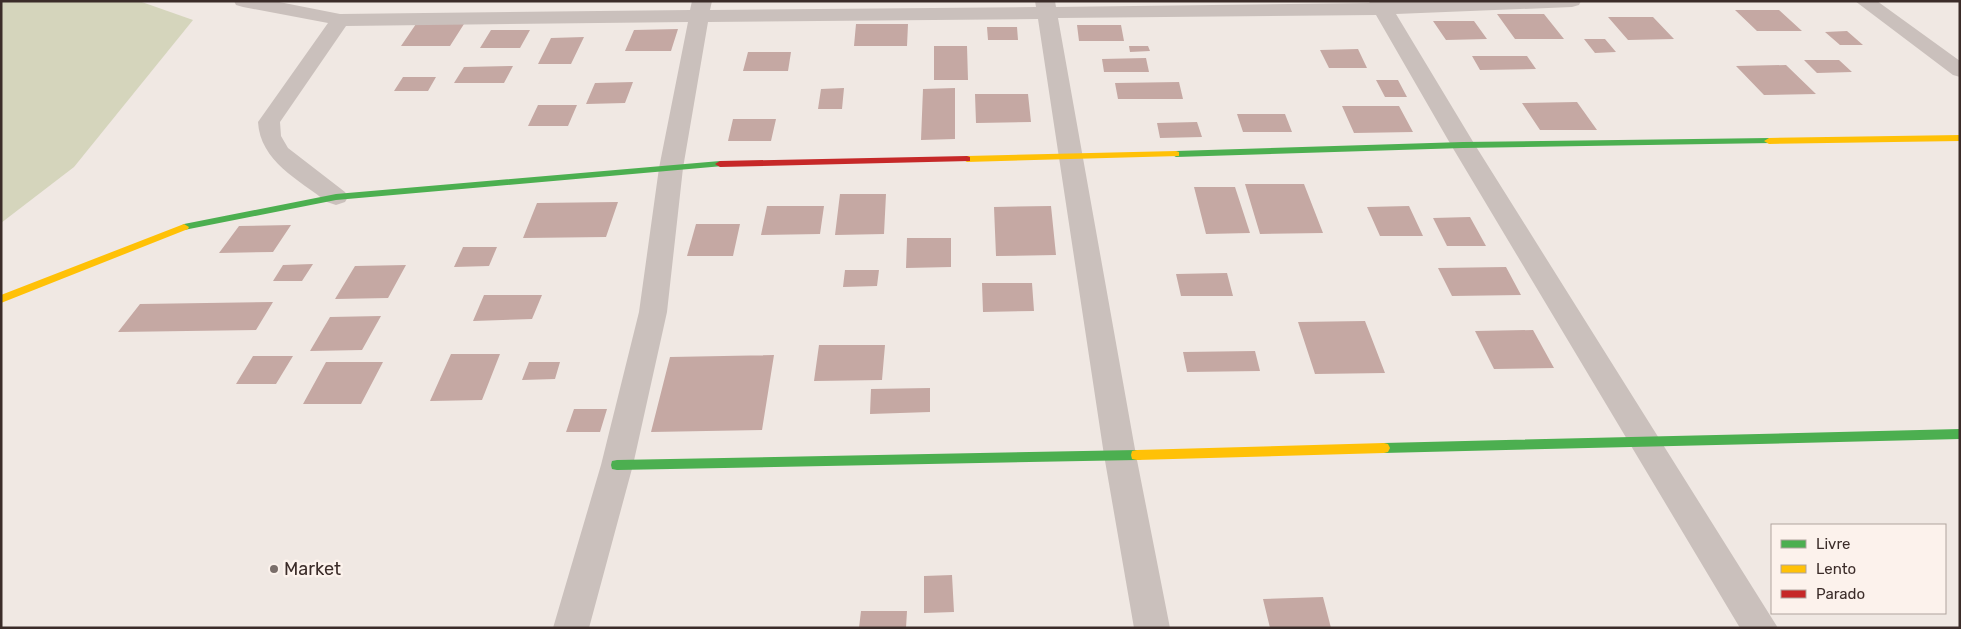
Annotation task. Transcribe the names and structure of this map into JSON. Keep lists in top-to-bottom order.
{
  "places": ["Market"],
  "legend": ["Livre", "Lento", "Parado"]
}
